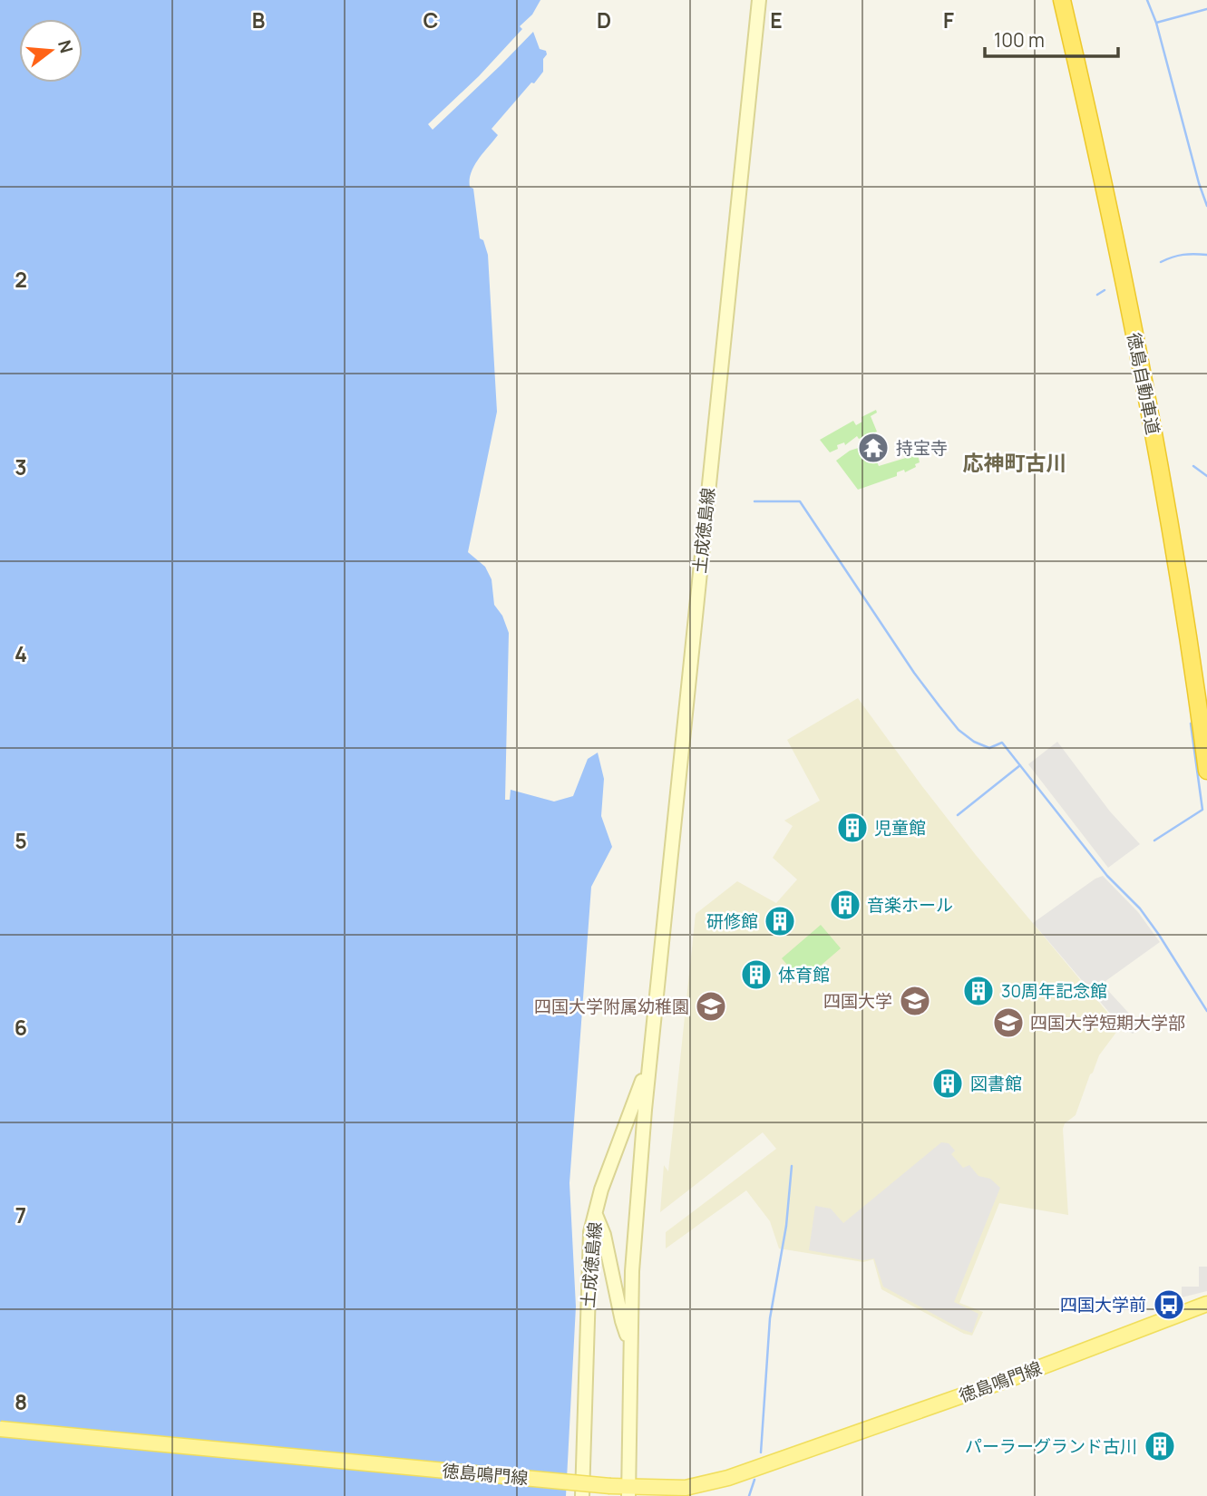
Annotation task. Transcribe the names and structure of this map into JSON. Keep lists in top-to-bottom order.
{
  "streets": {
    "highway": ["徳島自動車道"],
    "main road": ["土成徳島線", "徳島鳴門線"]
  },
  "crossings": [
    ["土成徳島線", "徳島鳴門線"]
  ],
  "districts": ["応神町古川"],
  "places": {
    "temple": ["持宝寺"],
    "building": [
      "児童館",
      "音楽ホール",
      "研修館",
      "体育館",
      "30周年記念館",
      "図書館",
      "パーラーグランド古川"
    ],
    "school or university": ["四国大学", "四国大学附属幼稚園", "四国大学短期大学部"],
    "bus stop": ["四国大学前"]
  },
  "scale_bar": "100 m",
  "north": "right",
  "grid": {
    "columns": [
      "B",
      "C",
      "D",
      "E",
      "F"
    ],
    "rows": [
      "2",
      "3",
      "4",
      "5",
      "6",
      "7",
      "8"
    ]
  }
}
